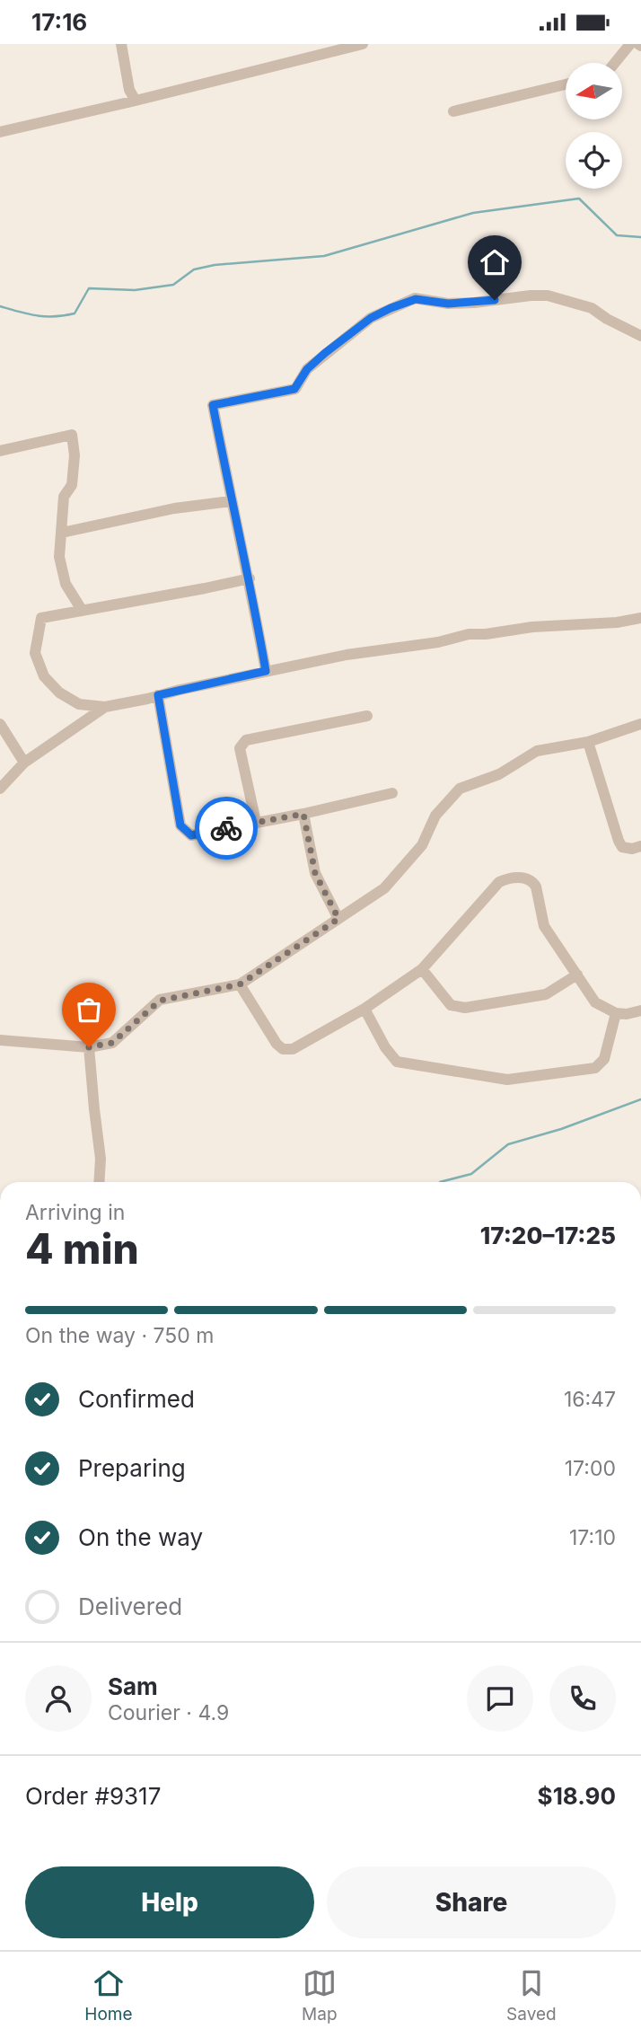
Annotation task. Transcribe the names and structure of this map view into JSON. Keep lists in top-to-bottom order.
{
  "north": "left",
  "page": {
    "status": "17:16",
    "heading": ["4 min", "Arriving in", "17:20–17:25"],
    "panel": [
      "Sam",
      "Courier · 4.9",
      "Order #9317",
      "$18.90"
    ],
    "bar": "On the way · 750 m",
    "list": [
      ["Confirmed", "16:47"],
      ["Preparing", "17:00"],
      ["On the way", "17:10"],
      "Delivered"
    ],
    "buttons": ["Help", "Share"],
    "tabs": ["Home", "Map", "Saved"]
  }
}
